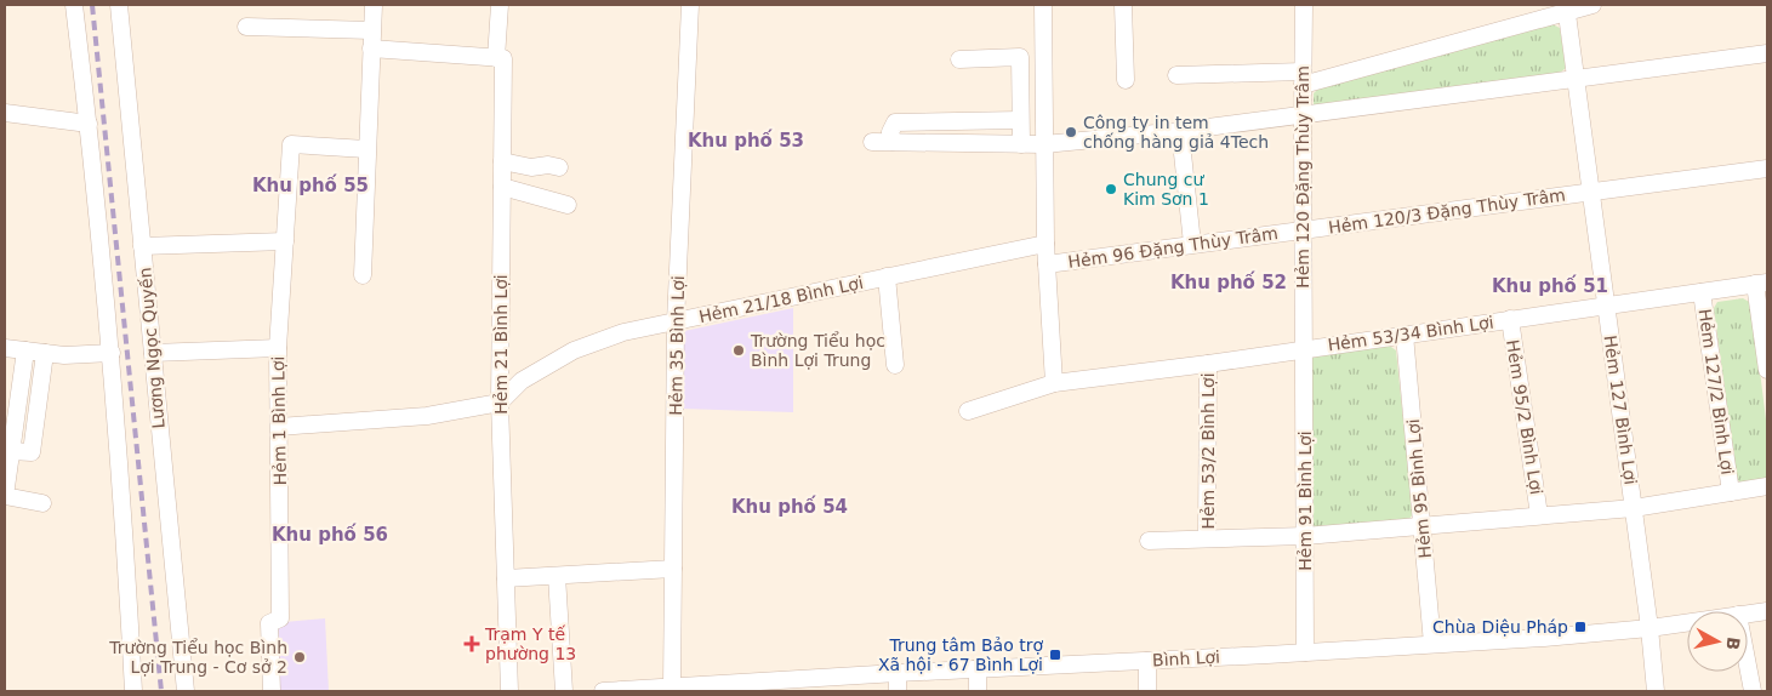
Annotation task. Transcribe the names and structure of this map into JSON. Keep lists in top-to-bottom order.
{
  "streets": {
    "street": [
      "Hẻm 120 Đặng Thùy Trâm",
      "Hẻm 120/3 Đặng Thùy Trâm",
      "Hẻm 96 Đặng Thùy Trâm",
      "Hẻm 21/18 Bình Lợi",
      "Hẻm 53/34 Bình Lợi",
      "Hẻm 21 Bình Lợi",
      "Hẻm 35 Bình Lợi",
      "Lương Ngọc Quyến",
      "Hẻm 127/2 Bình Lợi",
      "Hẻm 127 Bình Lợi",
      "Hẻm 95/2 Bình Lợi",
      "Hẻm 1 Bình Lợi",
      "Hẻm 53/2 Bình Lợi",
      "Hẻm 95 Bình Lợi",
      "Hẻm 91 Bình Lợi",
      "Bình Lợi"
    ]
  },
  "crossings": [
    ["Hẻm 120 Đặng Thùy Trâm", "Hẻm 120/3 Đặng Thùy Trâm"],
    ["Hẻm 120 Đặng Thùy Trâm", "Hẻm 96 Đặng Thùy Trâm"],
    ["Hẻm 120 Đặng Thùy Trâm", "Hẻm 53/34 Bình Lợi"],
    ["Hẻm 120 Đặng Thùy Trâm", "Hẻm 91 Bình Lợi"],
    ["Hẻm 120/3 Đặng Thùy Trâm", "Hẻm 96 Đặng Thùy Trâm"],
    ["Hẻm 120/3 Đặng Thùy Trâm", "Hẻm 127 Bình Lợi"],
    ["Hẻm 96 Đặng Thùy Trâm", "Hẻm 21/18 Bình Lợi"],
    ["Hẻm 21/18 Bình Lợi", "Hẻm 21 Bình Lợi"],
    ["Hẻm 21/18 Bình Lợi", "Hẻm 35 Bình Lợi"],
    ["Hẻm 53/34 Bình Lợi", "Hẻm 127/2 Bình Lợi"],
    ["Hẻm 53/34 Bình Lợi", "Hẻm 127 Bình Lợi"],
    ["Hẻm 53/34 Bình Lợi", "Hẻm 95/2 Bình Lợi"],
    ["Hẻm 53/34 Bình Lợi", "Hẻm 53/2 Bình Lợi"],
    ["Hẻm 53/34 Bình Lợi", "Hẻm 95 Bình Lợi"],
    ["Hẻm 53/34 Bình Lợi", "Hẻm 91 Bình Lợi"],
    ["Hẻm 35 Bình Lợi", "Bình Lợi"],
    ["Hẻm 127/2 Bình Lợi", "Hẻm 127 Bình Lợi"],
    ["Hẻm 127/2 Bình Lợi", "Hẻm 95/2 Bình Lợi"],
    ["Hẻm 127 Bình Lợi", "Hẻm 95/2 Bình Lợi"],
    ["Hẻm 127 Bình Lợi", "Bình Lợi"],
    ["Hẻm 95/2 Bình Lợi", "Hẻm 53/2 Bình Lợi"],
    ["Hẻm 95/2 Bình Lợi", "Hẻm 95 Bình Lợi"],
    ["Hẻm 95/2 Bình Lợi", "Hẻm 91 Bình Lợi"],
    ["Hẻm 53/2 Bình Lợi", "Hẻm 91 Bình Lợi"],
    ["Hẻm 95 Bình Lợi", "Bình Lợi"],
    ["Hẻm 91 Bình Lợi", "Bình Lợi"]
  ],
  "districts": [
    "Khu phố 53",
    "Khu phố 55",
    "Khu phố 52",
    "Khu phố 51",
    "Khu phố 54",
    "Khu phố 56"
  ],
  "places": {
    "other": [
      "Công ty in tem chống hàng giả 4Tech",
      "Chung cư Kim Sơn 1",
      "Trường Tiểu học Bình Lợi Trung",
      "Trường Tiểu học Bình Lợi Trung - Cơ sở 2"
    ],
    "transit": ["Chùa Diệu Pháp", "Trung tâm Bảo trợ Xã hội - 67 Bình Lợi"],
    "health": ["Trạm Y tế phường 13"]
  },
  "north": "right"
}
